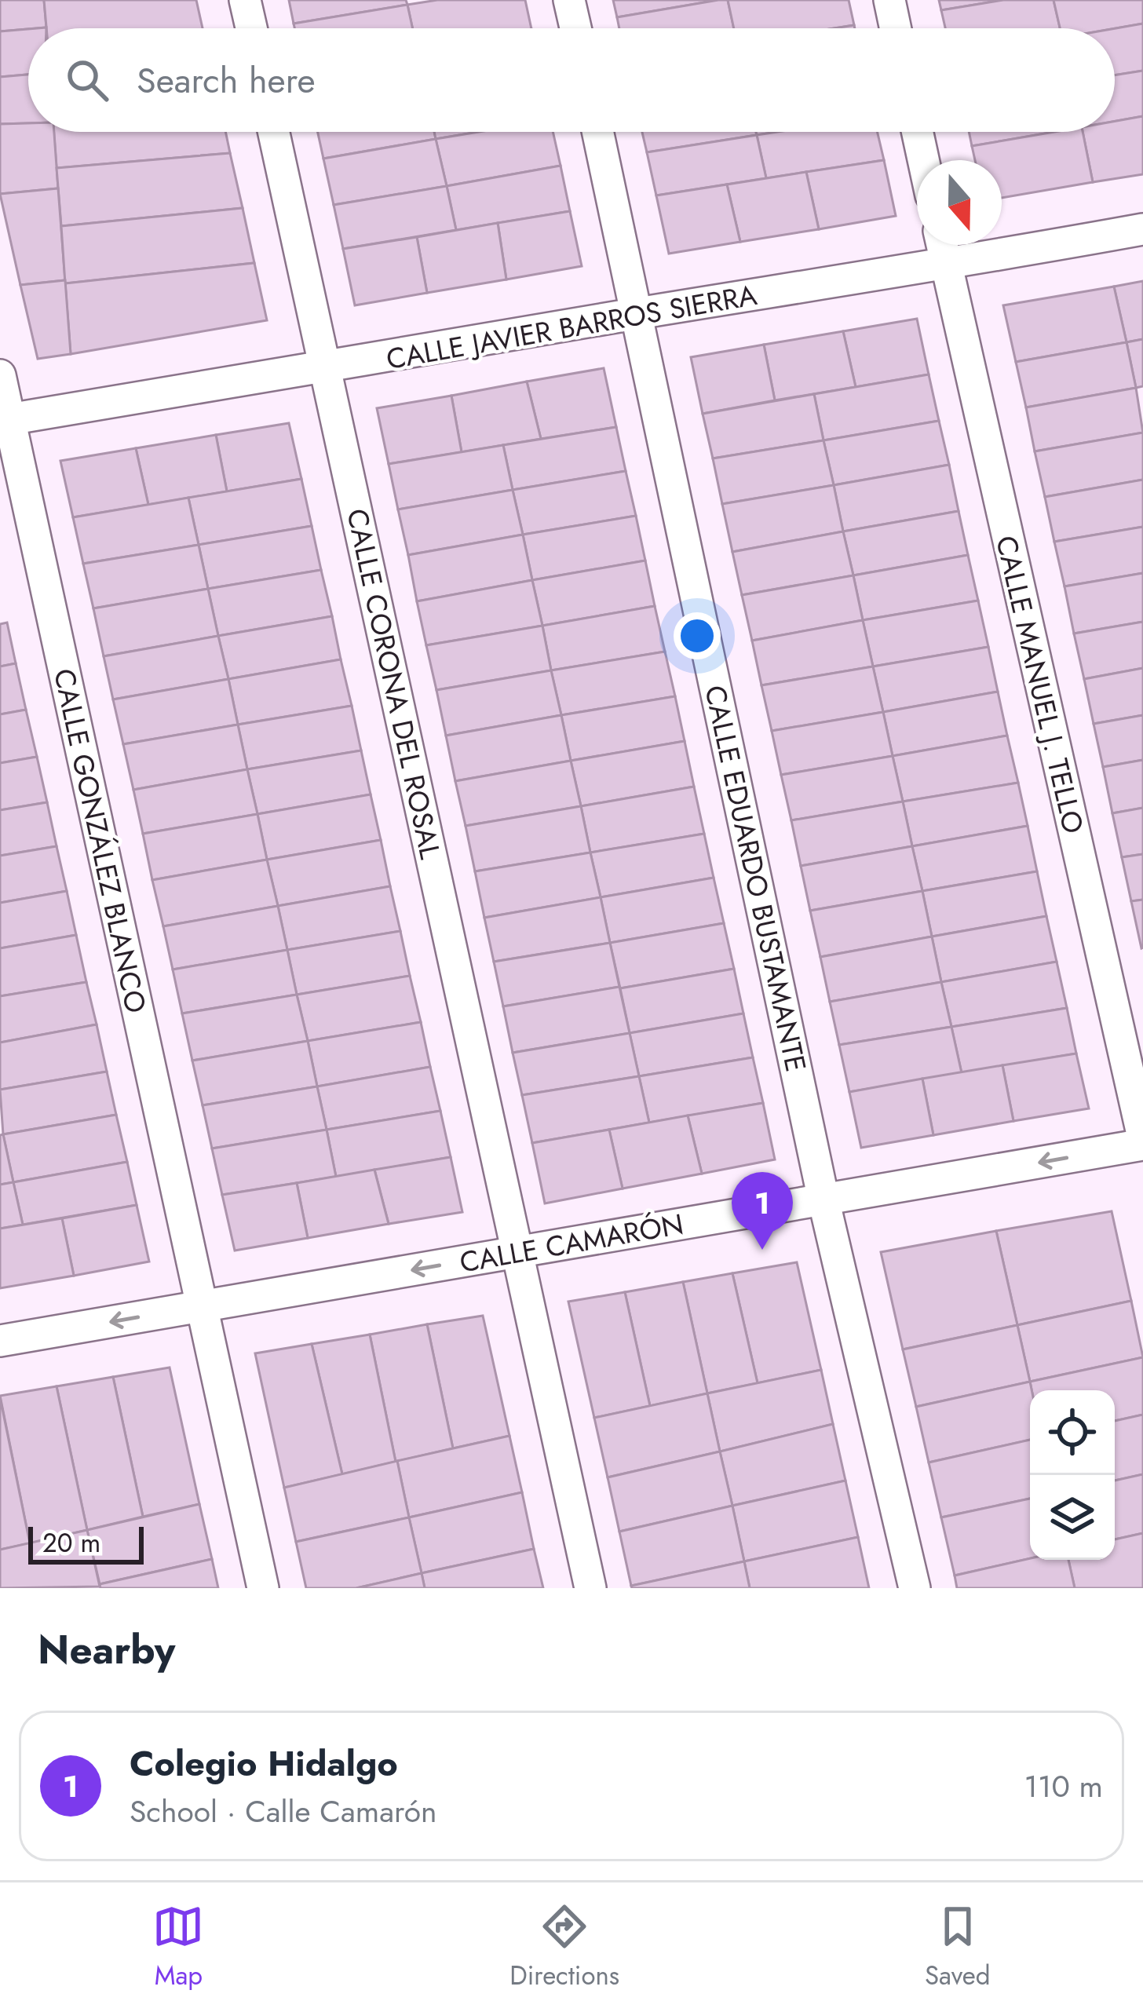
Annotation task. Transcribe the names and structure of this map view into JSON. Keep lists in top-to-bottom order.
{
  "streets": {
    "street": [
      "CALLE JAVIER BARROS SIERRA",
      "CALLE CORONA DEL ROSAL",
      "CALLE MANUEL J. TELLO",
      "CALLE GONZÁLEZ BLANCO",
      "CALLE EDUARDO BUSTAMANTE",
      "CALLE CAMARÓN"
    ]
  },
  "crossings": [
    ["CALLE JAVIER BARROS SIERRA", "CALLE CORONA DEL ROSAL"],
    ["CALLE JAVIER BARROS SIERRA", "CALLE MANUEL J. TELLO"],
    ["CALLE JAVIER BARROS SIERRA", "CALLE GONZÁLEZ BLANCO"],
    ["CALLE JAVIER BARROS SIERRA", "CALLE EDUARDO BUSTAMANTE"],
    ["CALLE CORONA DEL ROSAL", "CALLE CAMARÓN"],
    ["CALLE MANUEL J. TELLO", "CALLE CAMARÓN"],
    ["CALLE GONZÁLEZ BLANCO", "CALLE CAMARÓN"],
    ["CALLE EDUARDO BUSTAMANTE", "CALLE CAMARÓN"]
  ],
  "one_way": ["CALLE CAMARÓN"],
  "scale_bar": "20 m",
  "north": "bottom",
  "page": {
    "search": "Search here",
    "pins": "1",
    "scale": "20 m",
    "heading": "Nearby",
    "list": [
      {
        "mark": "1",
        "name": "Colegio Hidalgo",
        "note": "School · Calle Camarón",
        "value": "110 m"
      }
    ],
    "nav": ["Map", "Directions", "Saved"]
  }
}
